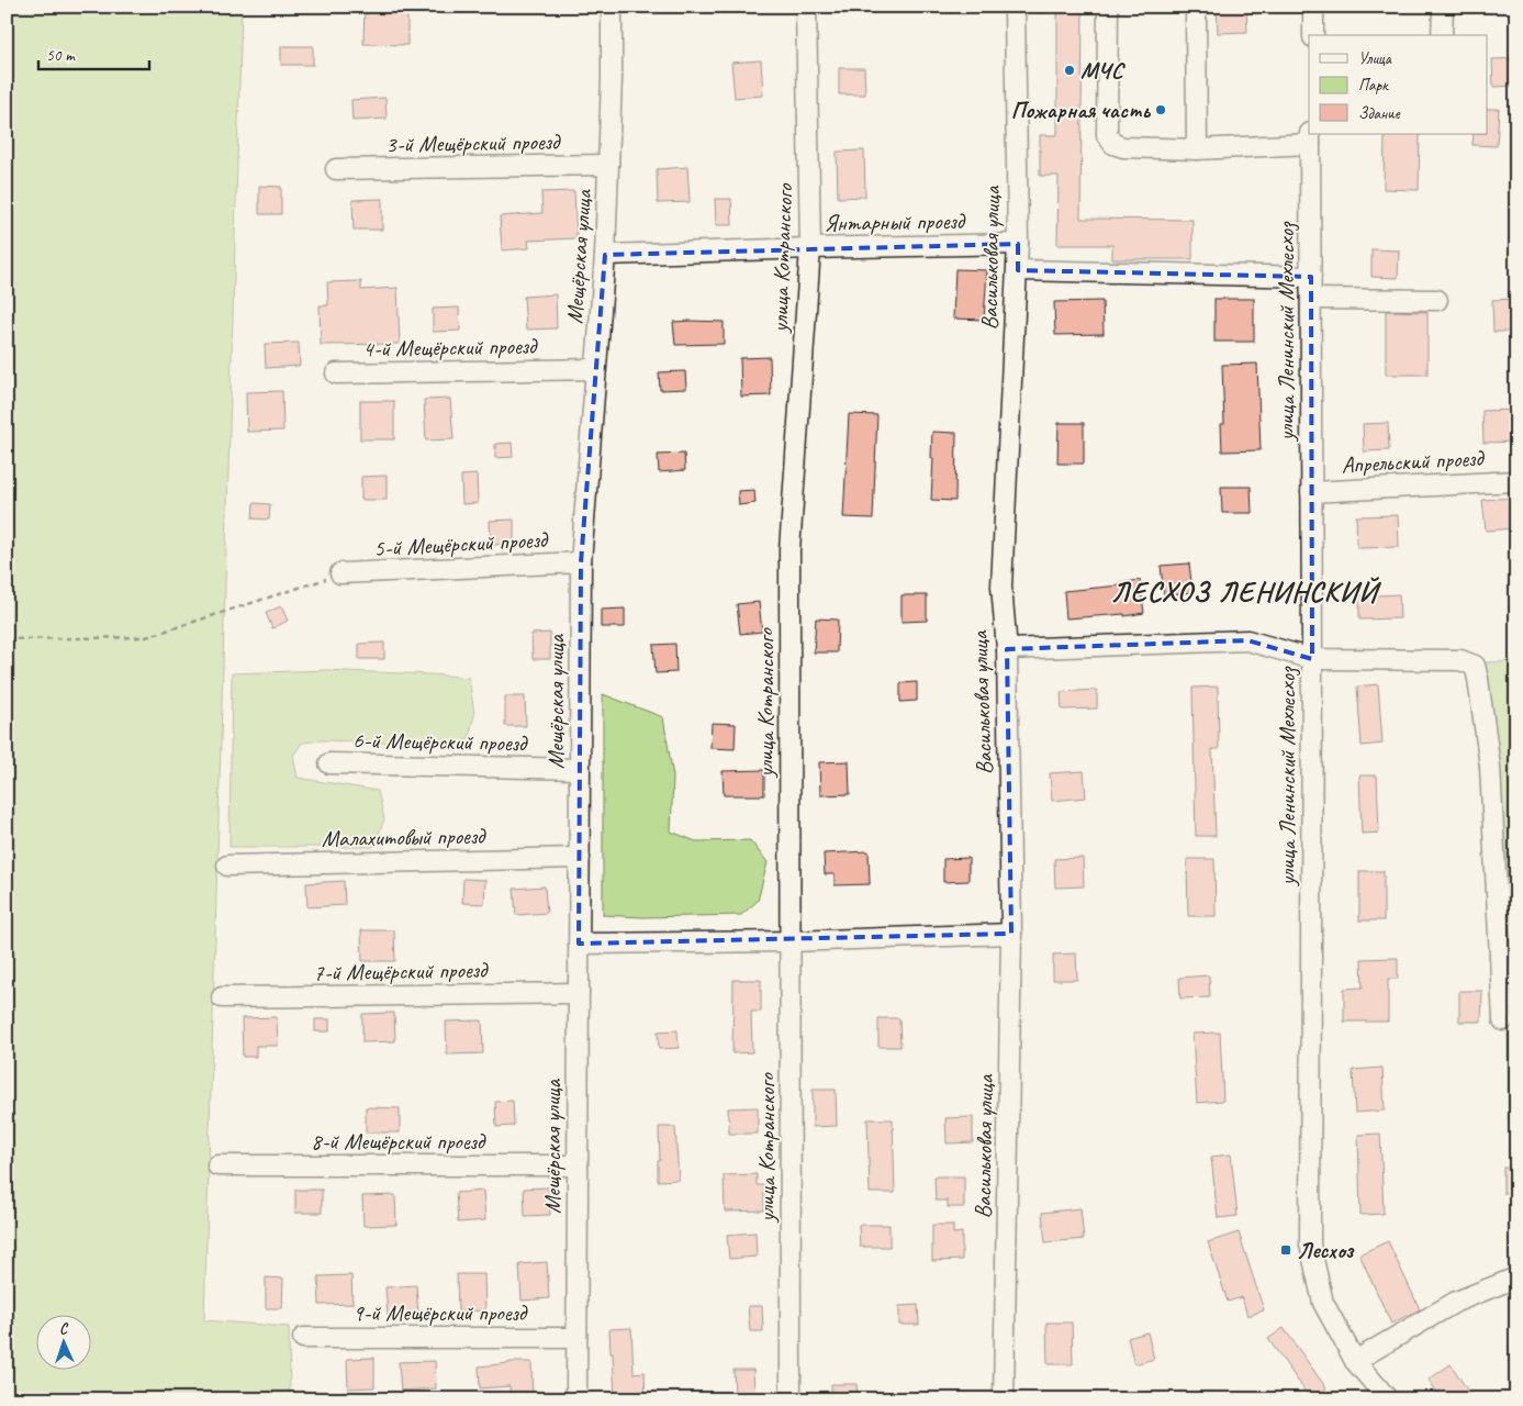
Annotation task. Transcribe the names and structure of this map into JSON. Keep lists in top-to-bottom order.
{
  "streets": {
    "street": [
      "3-й Мещёрский проезд",
      "Янтарный проезд",
      "Мещёрская улица",
      "улица Котранского",
      "Васильковая улица",
      "улица Ленинский Мехлесхоз",
      "4-й Мещёрский проезд",
      "Апрельский проезд",
      "5-й Мещёрский проезд",
      "6-й Мещёрский проезд",
      "Малахитовый проезд",
      "7-й Мещёрский проезд",
      "8-й Мещёрский проезд",
      "9-й Мещёрский проезд"
    ]
  },
  "crossings": [
    ["3-й Мещёрский проезд", "Мещёрская улица"],
    ["Янтарный проезд", "Мещёрская улица"],
    ["Янтарный проезд", "улица Котранского"],
    ["Янтарный проезд", "Васильковая улица"],
    ["Мещёрская улица", "4-й Мещёрский проезд"],
    ["Мещёрская улица", "5-й Мещёрский проезд"],
    ["Мещёрская улица", "6-й Мещёрский проезд"],
    ["Мещёрская улица", "Малахитовый проезд"],
    ["Мещёрская улица", "7-й Мещёрский проезд"],
    ["Мещёрская улица", "8-й Мещёрский проезд"],
    ["Мещёрская улица", "9-й Мещёрский проезд"],
    ["улица Ленинский Мехлесхоз", "Апрельский проезд"]
  ],
  "districts": ["ЛЕСХОЗ ЛЕНИНСКИЙ"],
  "places": {
    "other": ["МЧС", "Пожарная часть"],
    "transit": ["Лесхоз"]
  },
  "legend": ["Улица", "Парк", "Здание"],
  "scale_bar": "50 m",
  "north": "top"
}
